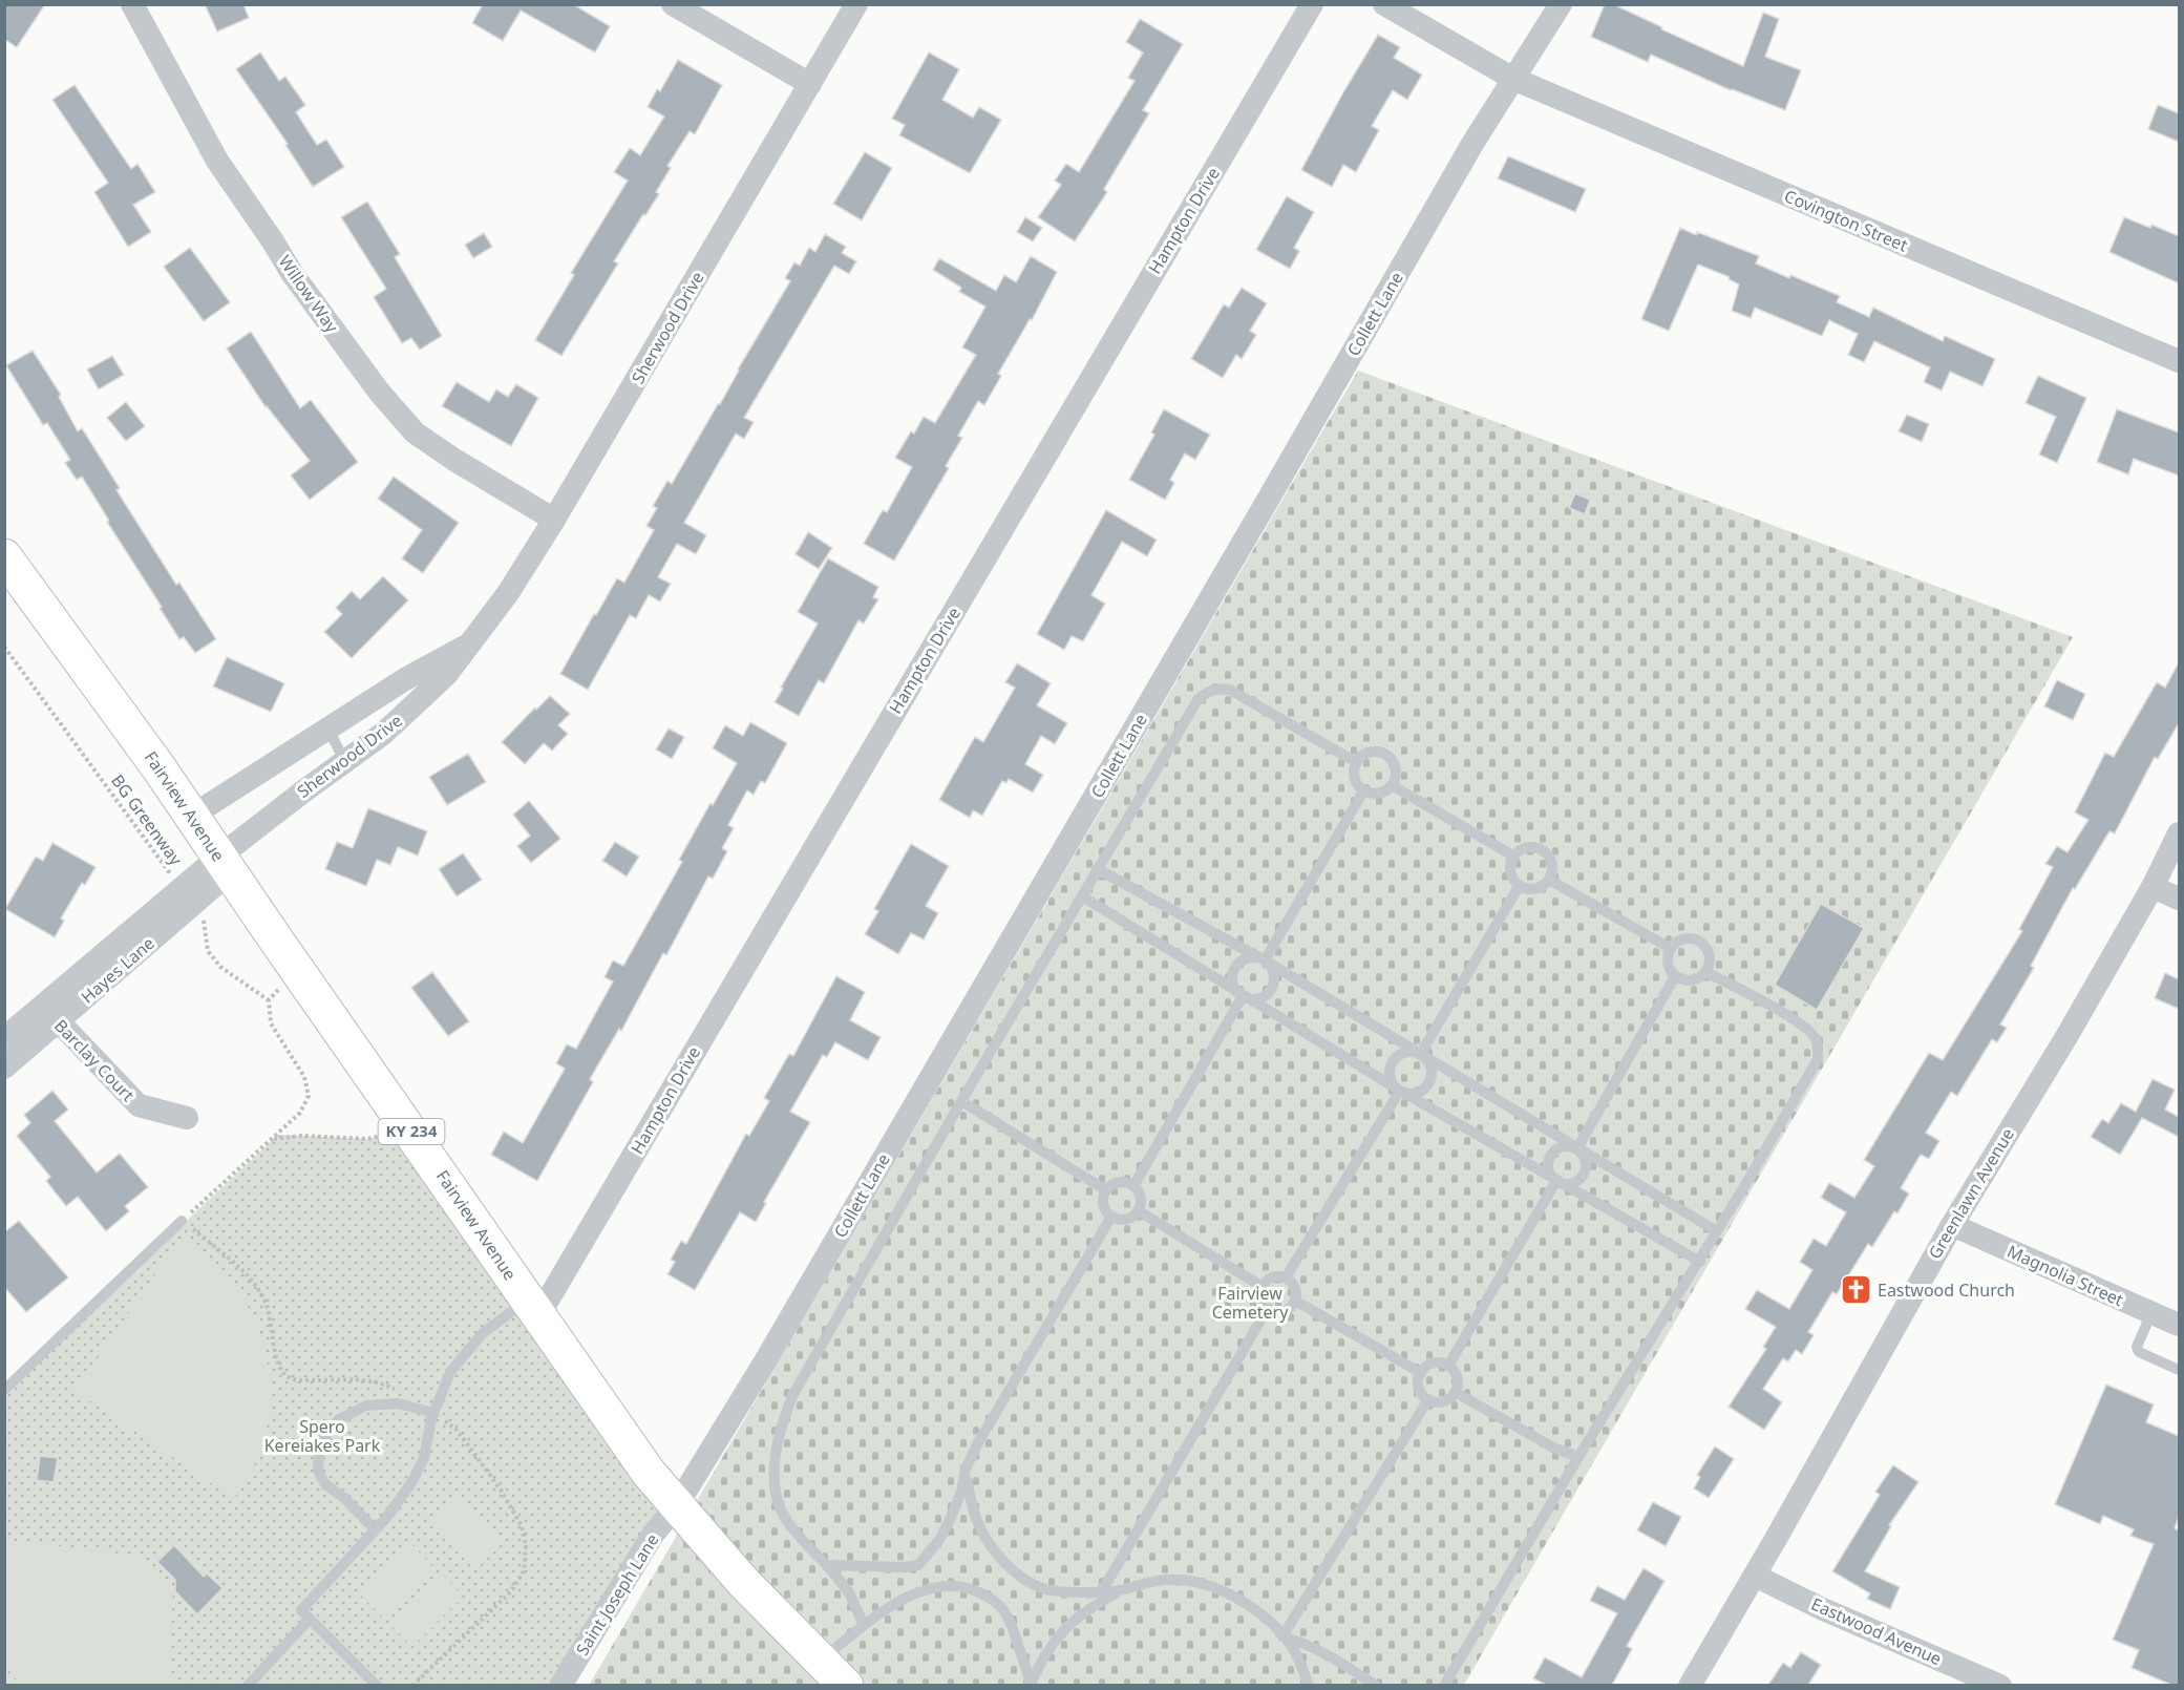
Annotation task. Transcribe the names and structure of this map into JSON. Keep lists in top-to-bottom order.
{
  "streets": {
    "main road": ["Fairview Avenue", "KY 234"],
    "street": [
      "Hampton Drive",
      "Covington Street",
      "Willow Way",
      "Collett Lane",
      "Sherwood Drive",
      "Hayes Lane",
      "Barclay Court",
      "Greenlawn Avenue",
      "Magnolia Street",
      "Saint Joseph Lane",
      "Eastwood Avenue"
    ],
    "path": ["BG Greenway"]
  },
  "crossings": [
    ["Hampton Drive", "Fairview Avenue"],
    ["Covington Street", "Collett Lane"],
    ["Willow Way", "Sherwood Drive"],
    ["Collett Lane", "Fairview Avenue"],
    ["Collett Lane", "Saint Joseph Lane"],
    ["Sherwood Drive", "Fairview Avenue"],
    ["Sherwood Drive", "Hayes Lane"],
    ["Fairview Avenue", "Hayes Lane"],
    ["Fairview Avenue", "Saint Joseph Lane"],
    ["BG Greenway", "Hayes Lane"],
    ["Hayes Lane", "Barclay Court"],
    ["Greenlawn Avenue", "Magnolia Street"],
    ["Greenlawn Avenue", "Eastwood Avenue"]
  ],
  "parks": ["Fairview Cemetery", "Spero Kereiakes Park"],
  "places": {
    "church": ["Eastwood Church"]
  }
}
